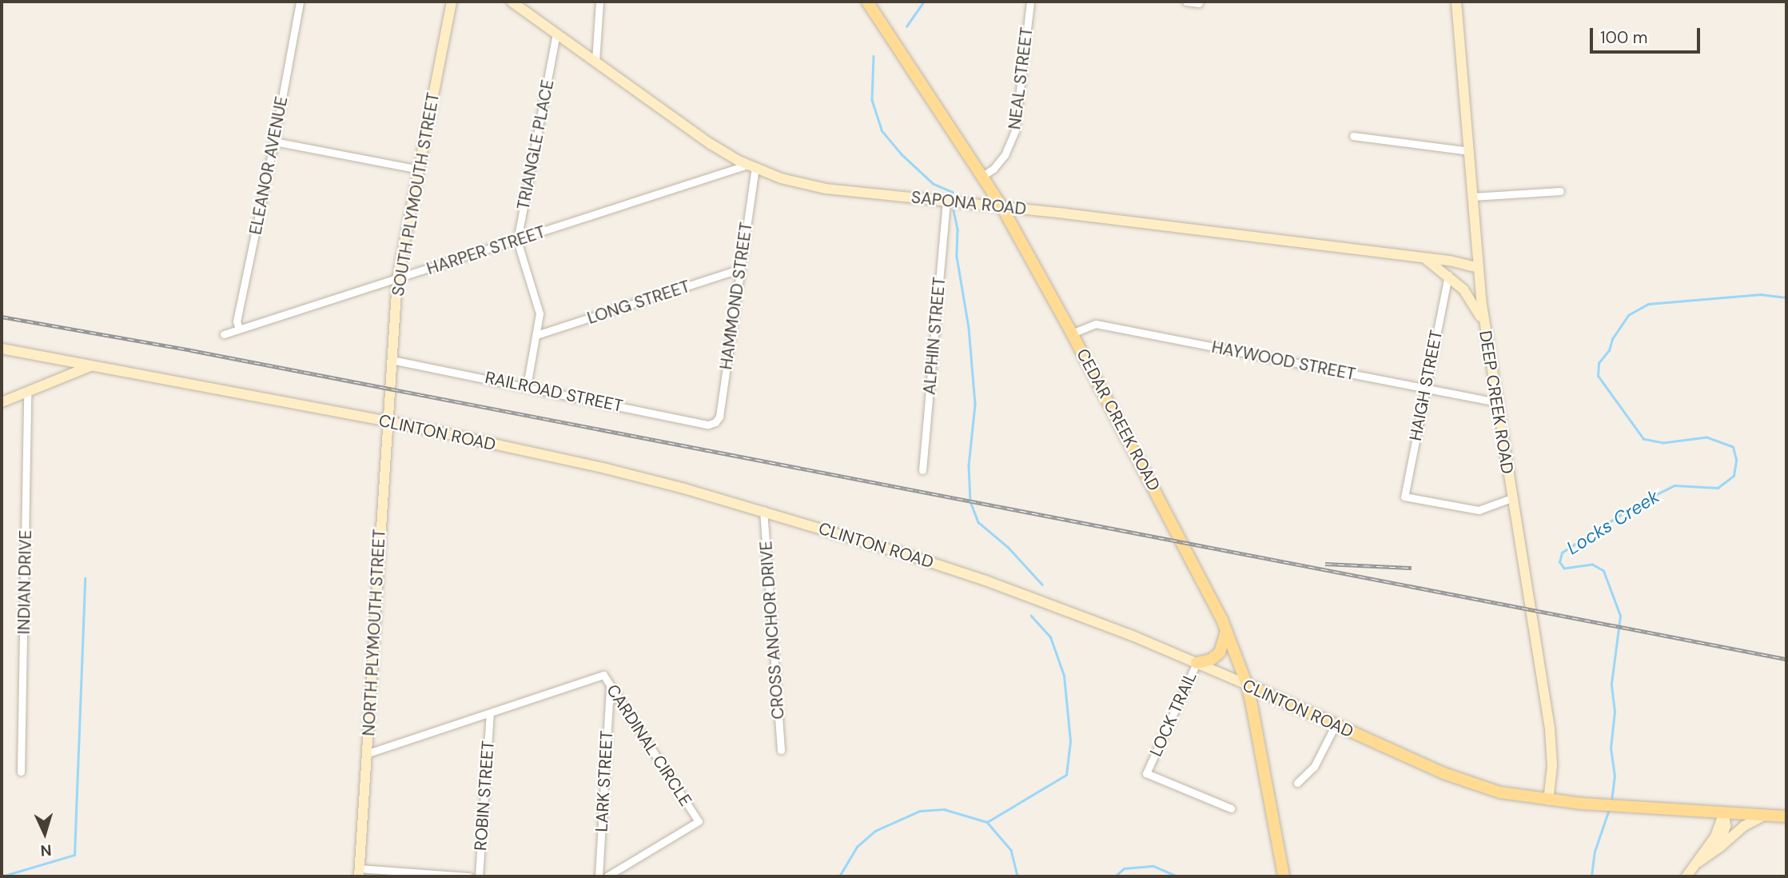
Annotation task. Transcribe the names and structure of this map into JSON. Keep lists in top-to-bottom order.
{
  "streets": {
    "main road": ["CEDAR CREEK ROAD", "CLINTON ROAD"],
    "street": [
      "NEAL STREET",
      "TRIANGLE PLACE",
      "ELEANOR AVENUE",
      "SOUTH PLYMOUTH STREET",
      "SAPONA ROAD",
      "HARPER STREET",
      "HAMMOND STREET",
      "LONG STREET",
      "ALPHIN STREET",
      "HAYWOOD STREET",
      "HAIGH STREET",
      "RAILROAD STREET",
      "DEEP CREEK ROAD",
      "INDIAN DRIVE",
      "CROSS ANCHOR DRIVE",
      "NORTH PLYMOUTH STREET",
      "LOCK TRAIL",
      "CARDINAL CIRCLE",
      "LARK STREET",
      "ROBIN STREET"
    ]
  },
  "crossings": [
    ["NEAL STREET", "CEDAR CREEK ROAD"],
    ["TRIANGLE PLACE", "SAPONA ROAD"],
    ["TRIANGLE PLACE", "HARPER STREET"],
    ["TRIANGLE PLACE", "LONG STREET"],
    ["TRIANGLE PLACE", "RAILROAD STREET"],
    ["ELEANOR AVENUE", "HARPER STREET"],
    ["SOUTH PLYMOUTH STREET", "HARPER STREET"],
    ["SOUTH PLYMOUTH STREET", "RAILROAD STREET"],
    ["SOUTH PLYMOUTH STREET", "NORTH PLYMOUTH STREET"],
    ["SAPONA ROAD", "HARPER STREET"],
    ["SAPONA ROAD", "HAMMOND STREET"],
    ["SAPONA ROAD", "ALPHIN STREET"],
    ["SAPONA ROAD", "DEEP CREEK ROAD"],
    ["SAPONA ROAD", "CEDAR CREEK ROAD"],
    ["HARPER STREET", "HAMMOND STREET"],
    ["HAMMOND STREET", "LONG STREET"],
    ["HAMMOND STREET", "RAILROAD STREET"],
    ["HAYWOOD STREET", "HAIGH STREET"],
    ["HAYWOOD STREET", "DEEP CREEK ROAD"],
    ["HAYWOOD STREET", "CEDAR CREEK ROAD"],
    ["HAIGH STREET", "DEEP CREEK ROAD"],
    ["DEEP CREEK ROAD", "CLINTON ROAD"],
    ["CEDAR CREEK ROAD", "CLINTON ROAD"],
    ["CLINTON ROAD", "CROSS ANCHOR DRIVE"],
    ["CLINTON ROAD", "NORTH PLYMOUTH STREET"],
    ["CLINTON ROAD", "LOCK TRAIL"],
    ["NORTH PLYMOUTH STREET", "CARDINAL CIRCLE"],
    ["CARDINAL CIRCLE", "LARK STREET"],
    ["CARDINAL CIRCLE", "ROBIN STREET"]
  ],
  "water": ["Locks Creek"],
  "scale_bar": "100 m",
  "north": "bottom"
}
